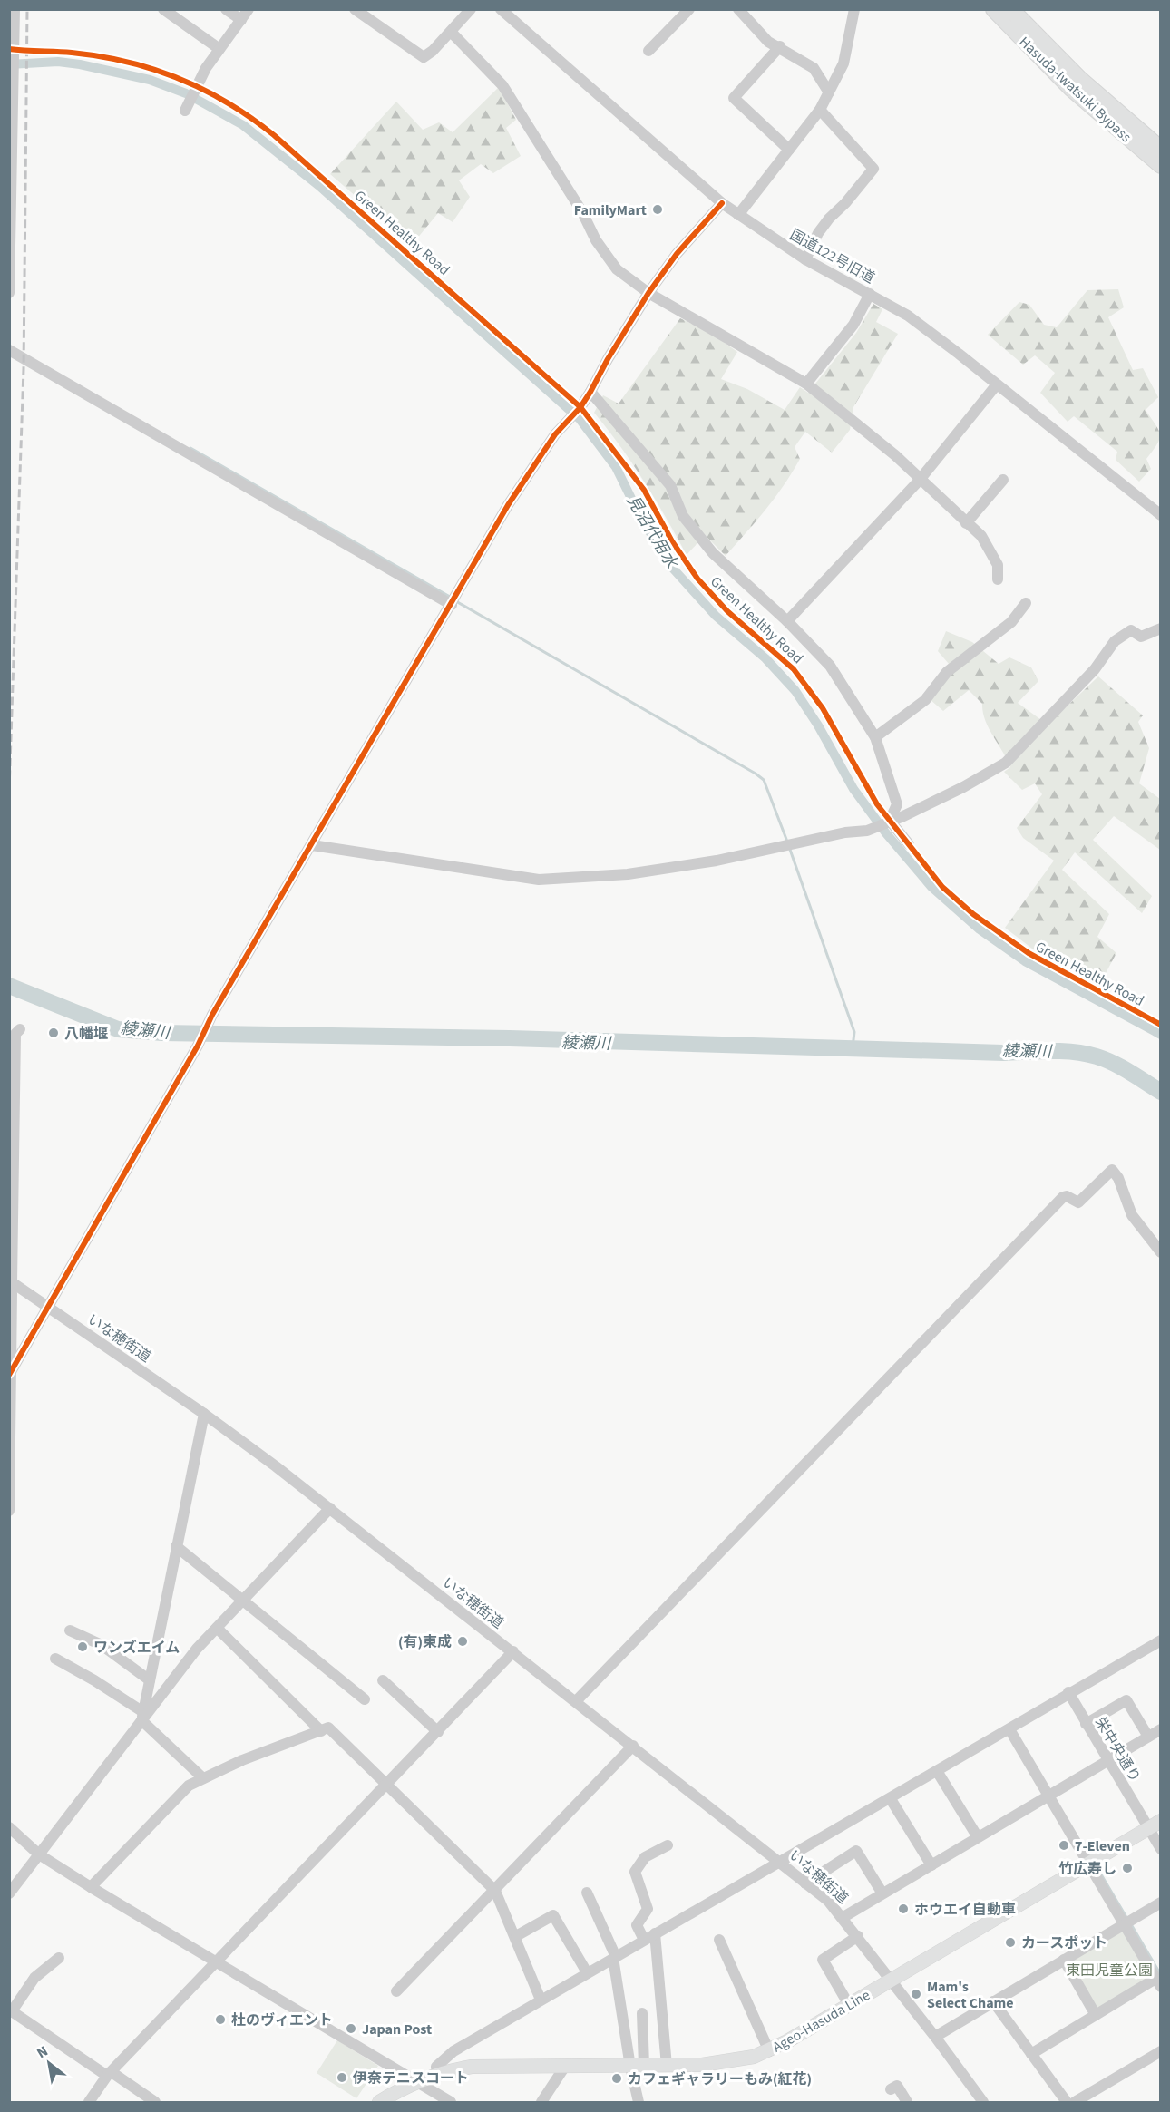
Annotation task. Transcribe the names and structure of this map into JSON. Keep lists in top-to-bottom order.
{
  "streets": {
    "highway": ["Hasuda-Iwatsuki Bypass"],
    "main road": ["Ageo-Hasuda Line"],
    "street": ["国道122号旧道", "いな穂街道", "栄中央通り"],
    "cycle path": ["Green Healthy Road"]
  },
  "crossings": [
    ["いな穂街道", "Ageo-Hasuda Line"],
    ["栄中央通り", "Ageo-Hasuda Line"]
  ],
  "water": ["見沼代用水", "綾瀬川"],
  "parks": ["東田児童公園"],
  "places": [
    "FamilyMart",
    "八幡堰",
    "(有)東成",
    "ワンズエイム",
    "7-Eleven",
    "竹広寿し",
    "ホウエイ自動車",
    "カースポット",
    "Mam's Select Chame",
    "杜のヴィエント",
    "Japan Post",
    "伊奈テニスコート",
    "カフェギャラリーもみ(紅花)"
  ],
  "north": "top left"
}
